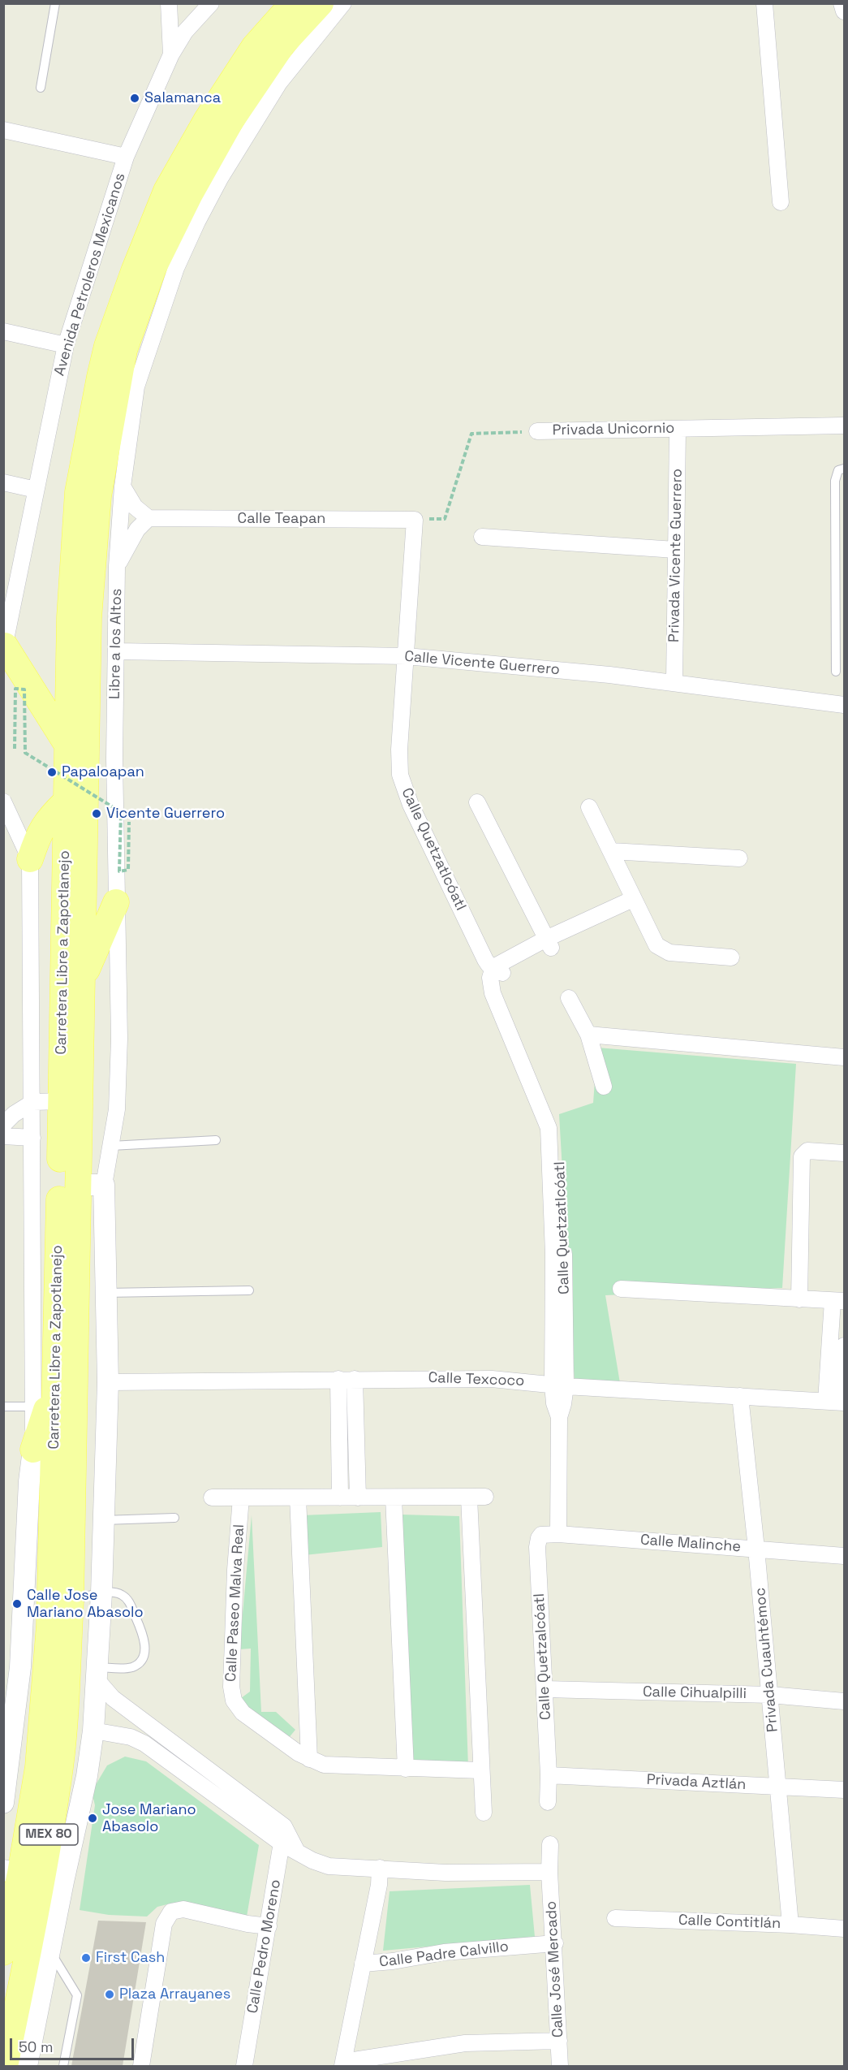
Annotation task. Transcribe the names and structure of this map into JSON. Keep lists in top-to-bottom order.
{
  "streets": {
    "main road": ["Carretera Libre a Zapotlanejo", "MEX 80"],
    "street": [
      "Avenida Petroleros Mexicanos",
      "Privada Unicornio",
      "Calle Teapan",
      "Privada Vicente Guerrero",
      "Libre a los Altos",
      "Calle Vicente Guerrero",
      "Calle Quetzatlcóatl",
      "Calle Texcoco",
      "Calle Malinche",
      "Calle Paseo Malva Real",
      "Calle Quetzalcóatl",
      "Privada Cuauhtémoc",
      "Calle Cihualpilli",
      "Privada Aztlán",
      "Calle Contitlán",
      "Calle Pedro Moreno",
      "Calle Padre Calvillo",
      "Calle José Mercado"
    ]
  },
  "crossings": [
    ["Privada Unicornio", "Privada Vicente Guerrero"],
    ["Calle Teapan", "Calle Quetzatlcóatl"],
    ["Privada Vicente Guerrero", "Calle Vicente Guerrero"],
    ["Libre a los Altos", "Calle Vicente Guerrero"],
    ["Libre a los Altos", "Carretera Libre a Zapotlanejo"],
    ["Calle Vicente Guerrero", "Calle Quetzatlcóatl"],
    ["Calle Quetzatlcóatl", "Calle Texcoco"],
    ["Calle Quetzatlcóatl", "Calle Malinche"],
    ["Carretera Libre a Zapotlanejo", "Calle Texcoco"],
    ["Calle Texcoco", "Privada Cuauhtémoc"],
    ["Calle Malinche", "Calle Quetzalcóatl"],
    ["Calle Malinche", "Privada Cuauhtémoc"],
    ["Calle Quetzalcóatl", "Calle Cihualpilli"],
    ["Calle Quetzalcóatl", "Privada Aztlán"],
    ["Privada Cuauhtémoc", "Calle Cihualpilli"],
    ["Privada Cuauhtémoc", "Privada Aztlán"],
    ["Privada Cuauhtémoc", "Calle Contitlán"],
    ["Calle Padre Calvillo", "Calle José Mercado"]
  ],
  "places": [
    "Salamanca",
    "Papaloapan",
    "Vicente Guerrero",
    "Calle Jose Mariano Abasolo",
    "Jose Mariano Abasolo",
    "First Cash",
    "Plaza Arrayanes"
  ],
  "scale_bar": "50 m"
}
